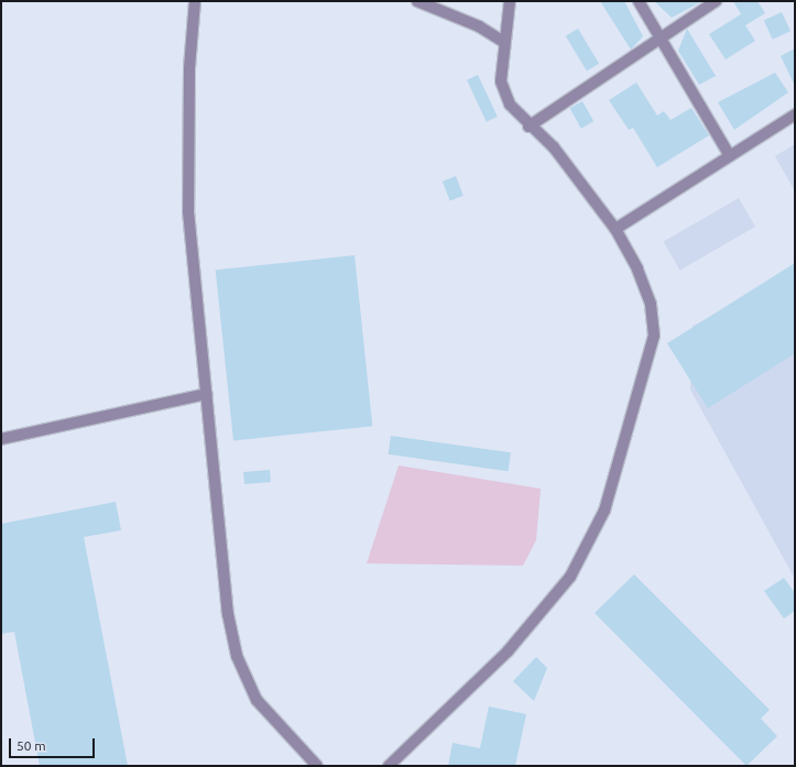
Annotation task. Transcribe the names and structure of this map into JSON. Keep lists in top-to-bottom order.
{
  "scale_bar": "50 m"
}
